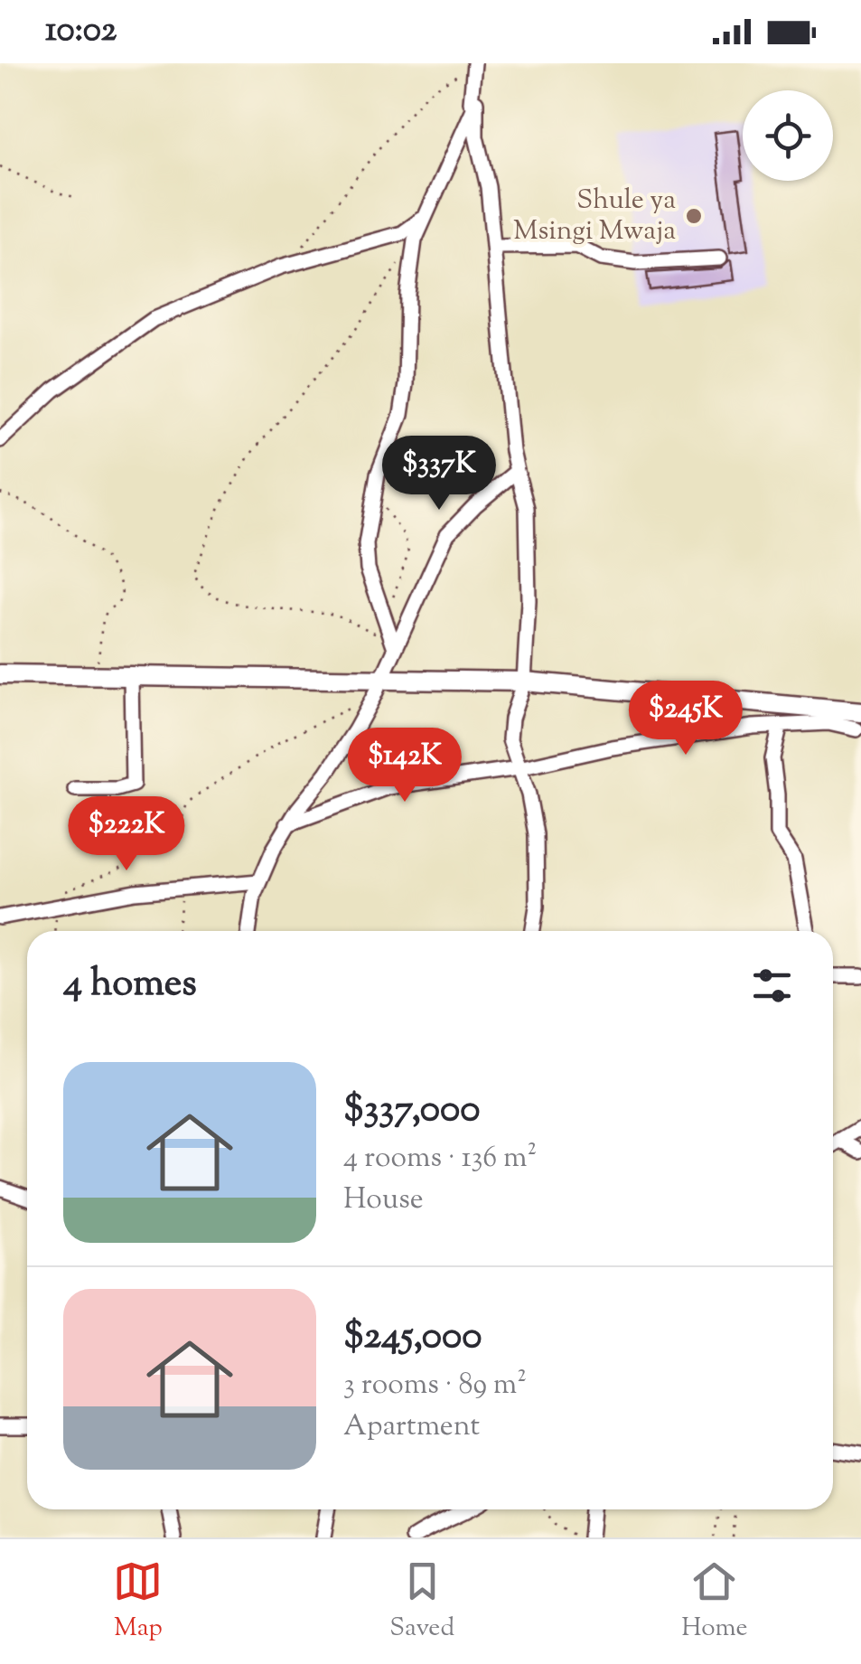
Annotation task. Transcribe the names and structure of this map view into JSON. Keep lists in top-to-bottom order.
{
  "places": ["Shule ya Msingi Mwaja"],
  "page": {
    "status": "10:02",
    "price": [
      "$337K",
      "$245K",
      "$142K",
      "$222K"
    ],
    "heading": "4 homes",
    "list": [
      {
        "name": "$337,000",
        "note": "4 rooms · 136 m² · House"
      },
      {
        "name": "$245,000",
        "note": "3 rooms · 89 m² · Apartment"
      }
    ],
    "tabs": ["Map", "Saved", "Home"]
  }
}
